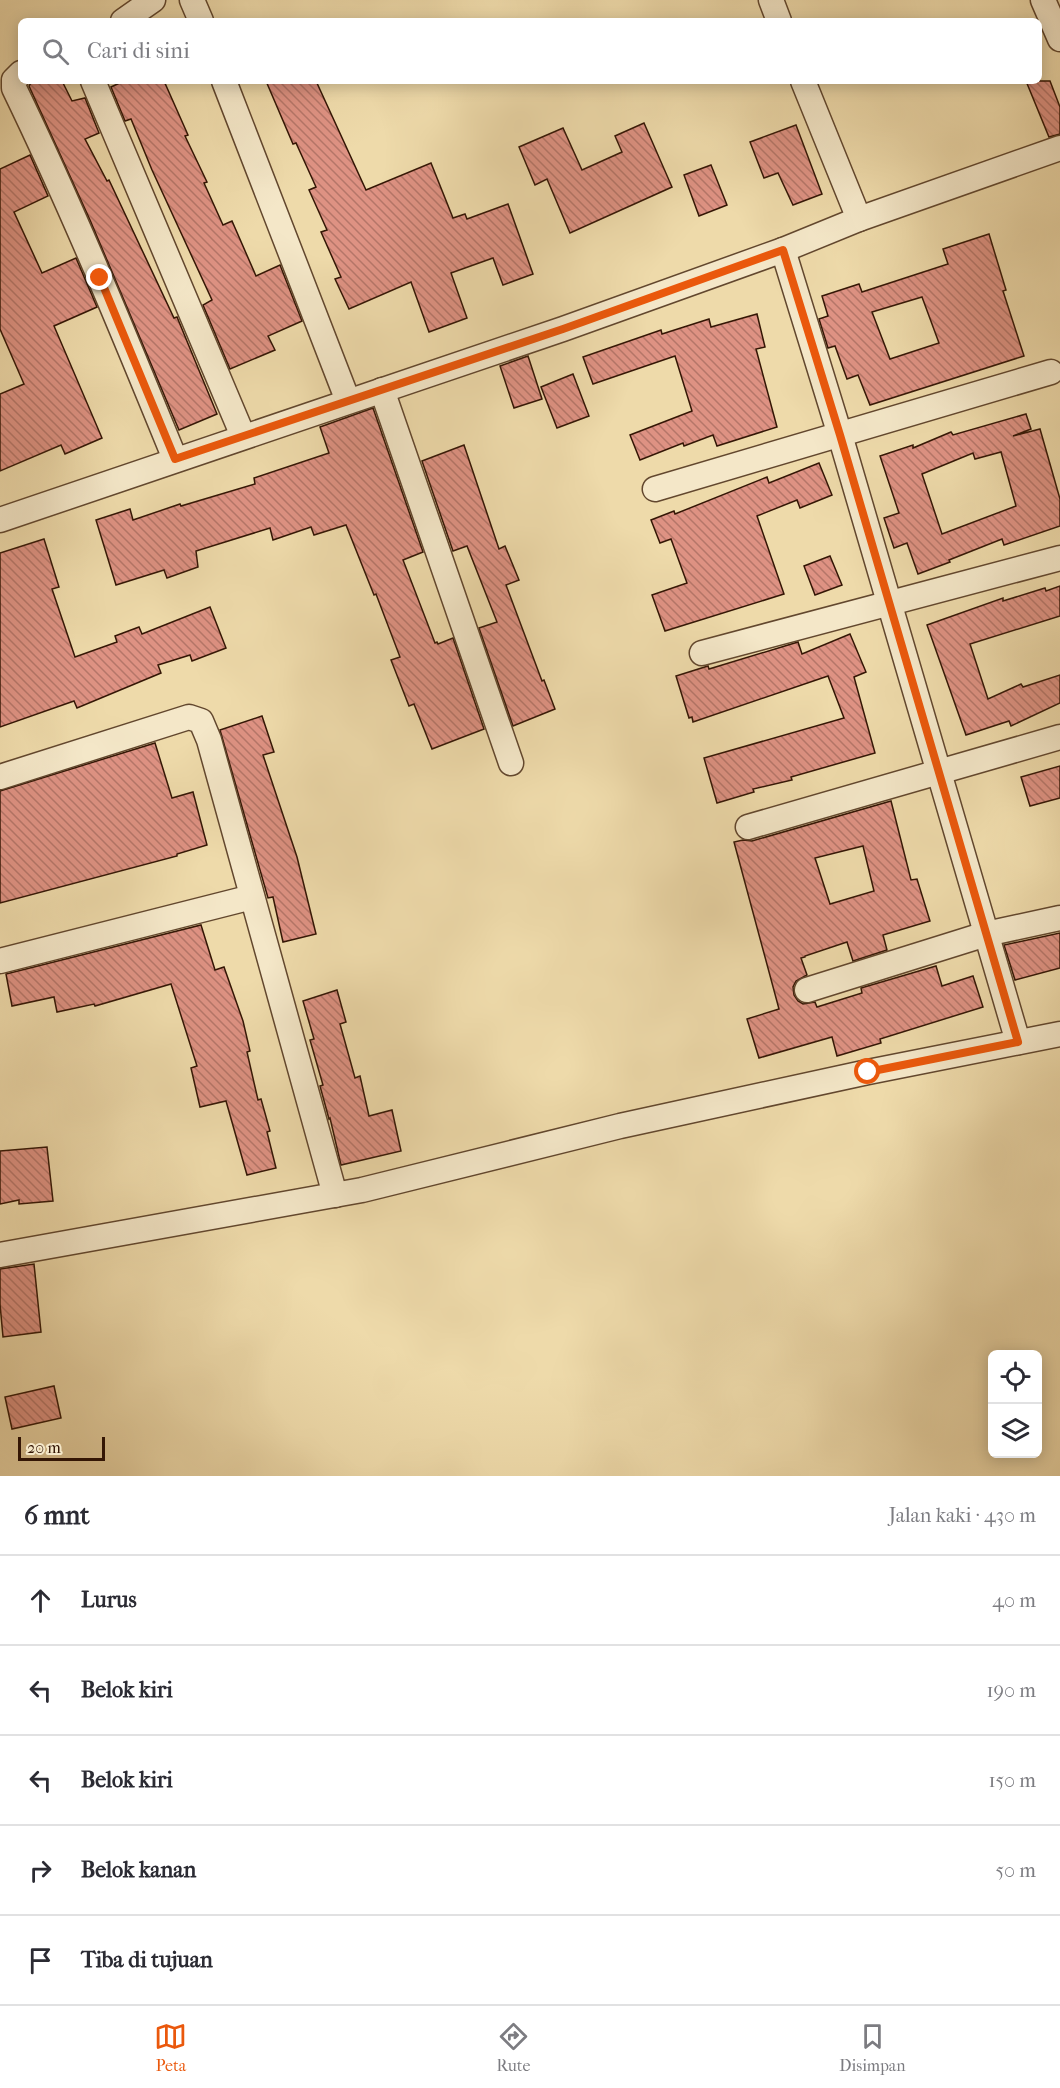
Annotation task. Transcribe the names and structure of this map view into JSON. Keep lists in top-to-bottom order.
{
  "scale_bar": "20 m",
  "page": {
    "search": "Cari di sini",
    "scale": "20 m",
    "heading": ["6 mnt", "Jalan kaki · 430 m"],
    "list": [
      ["Lurus", "40 m"],
      ["Belok kiri", "190 m"],
      ["Belok kiri", "150 m"],
      ["Belok kanan", "50 m"],
      "Tiba di tujuan"
    ],
    "nav": ["Peta", "Rute", "Disimpan"]
  }
}
